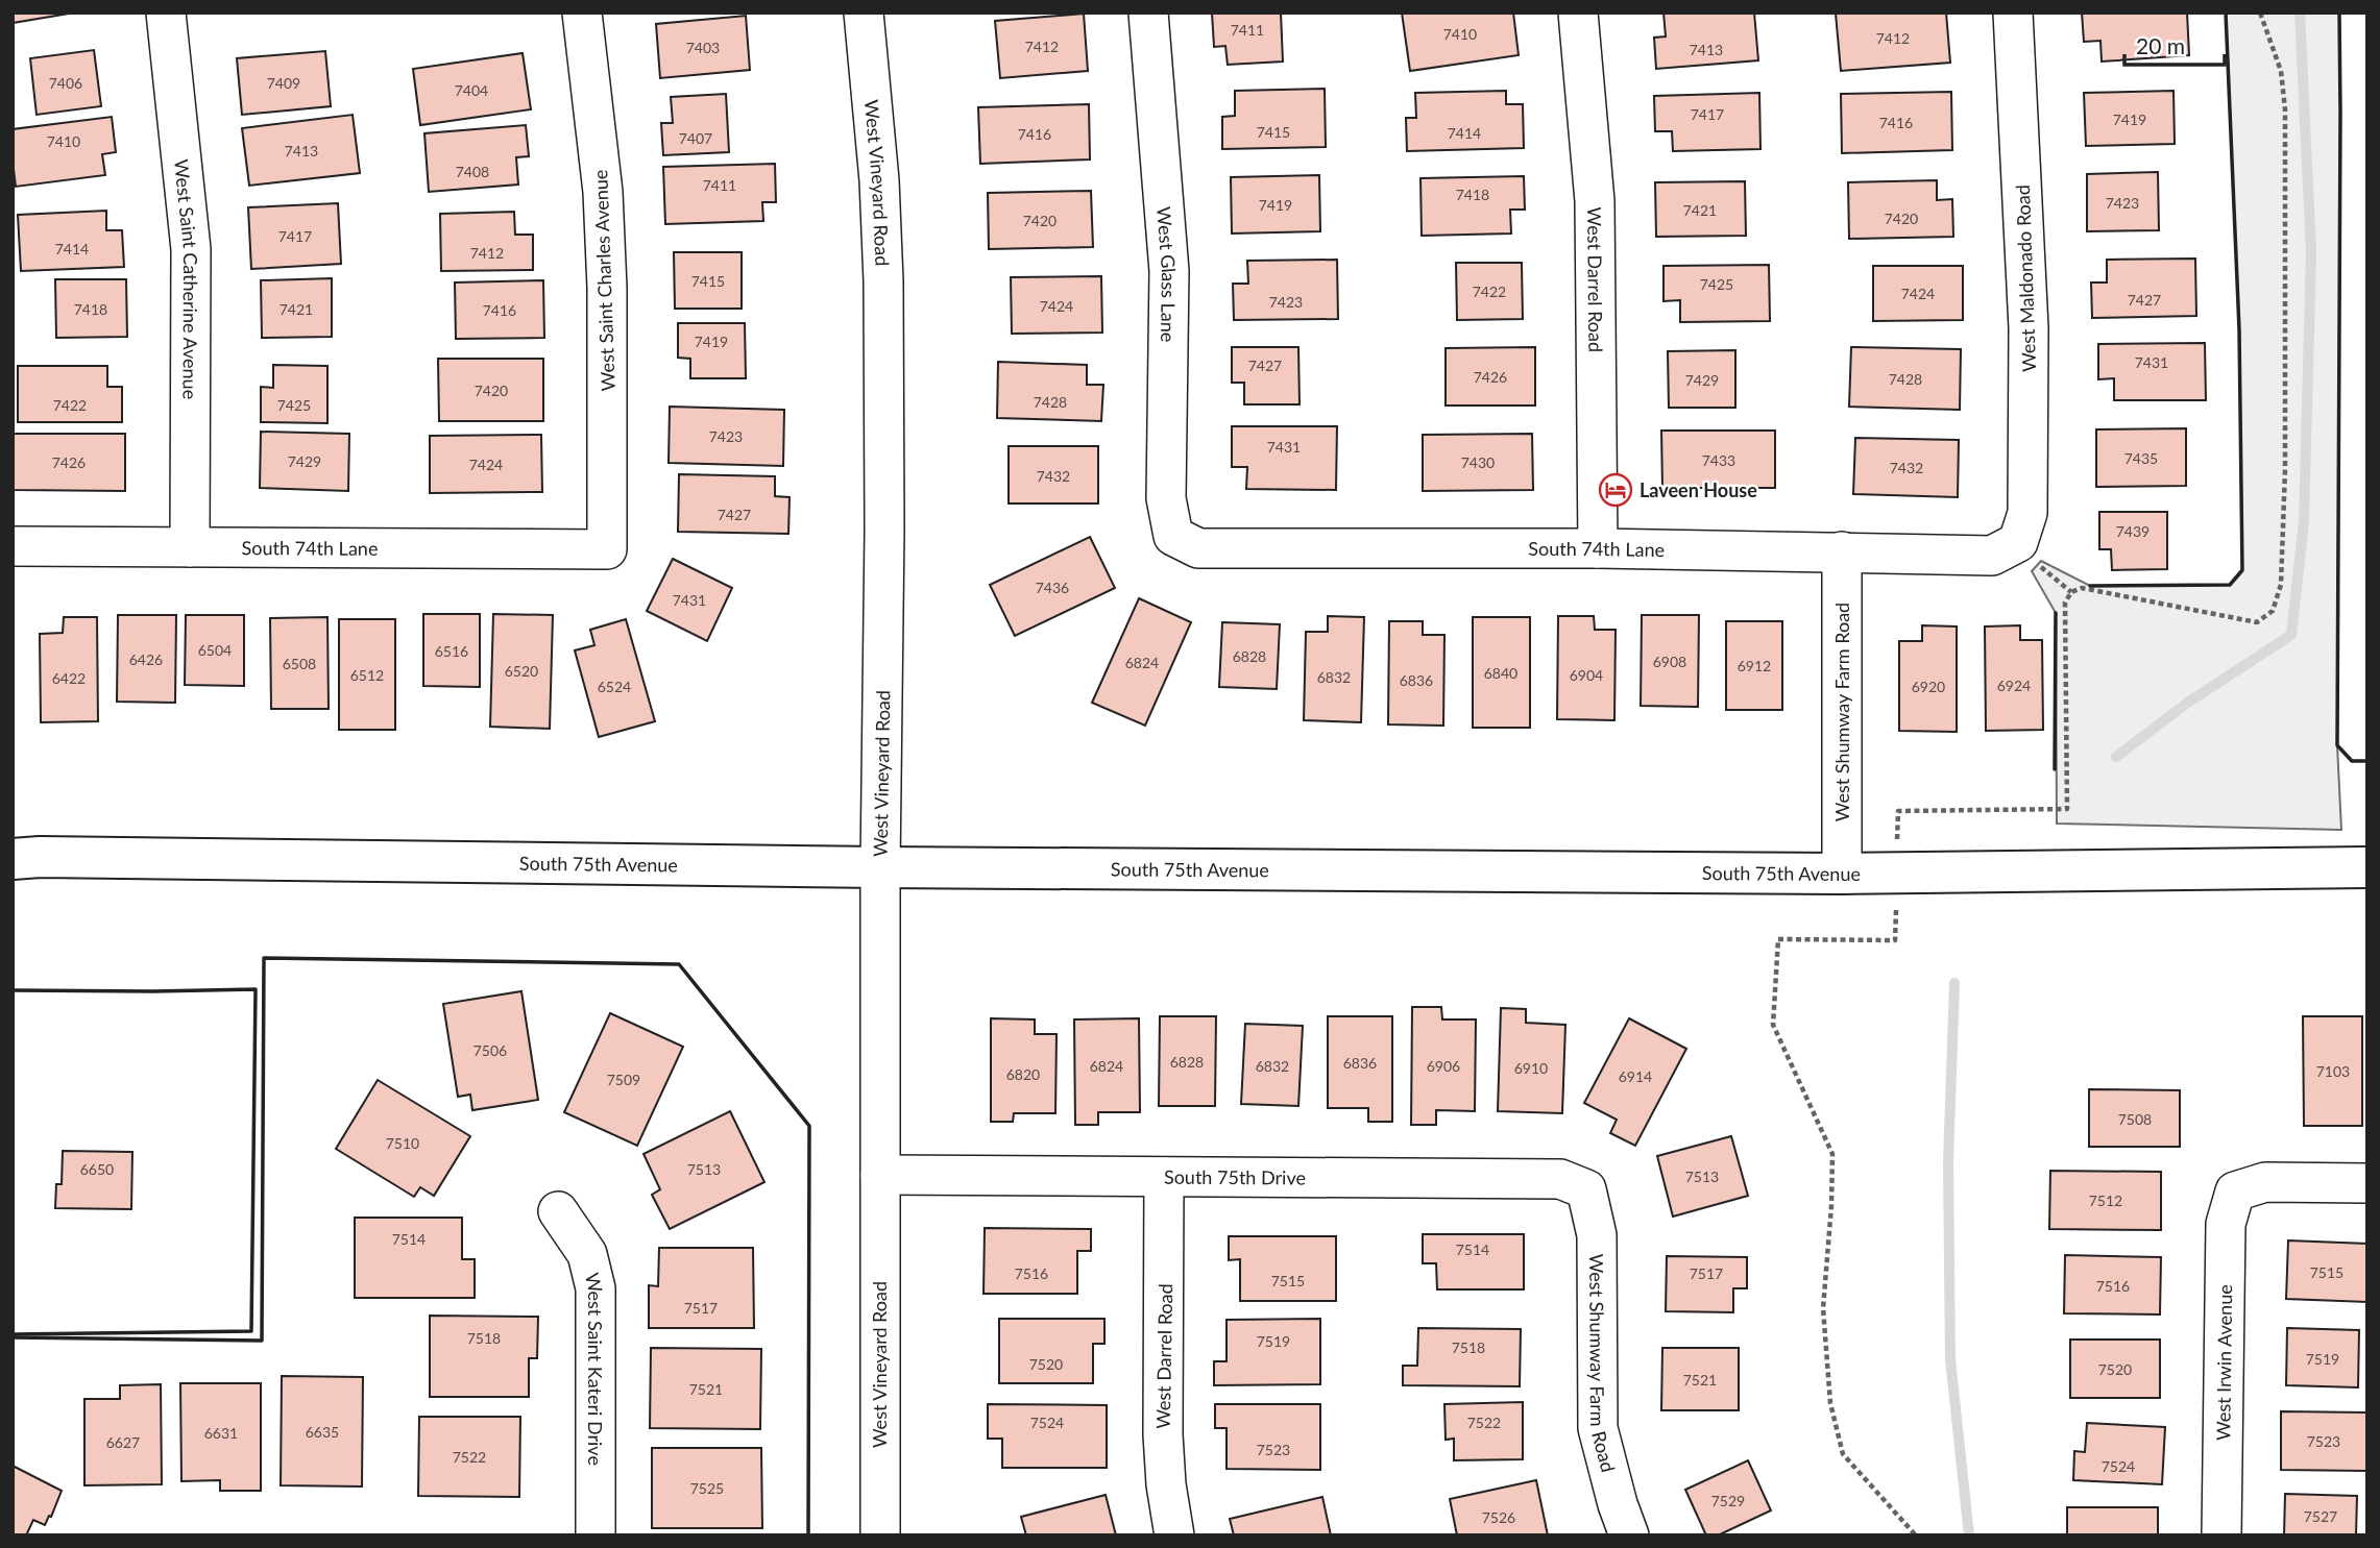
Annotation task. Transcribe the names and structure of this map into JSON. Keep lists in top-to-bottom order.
{
  "streets": {
    "main road": ["South 75th Avenue"],
    "street": [
      "West Vineyard Road",
      "West Glass Lane",
      "West Maldonado Road",
      "West Saint Catherine Avenue",
      "West Saint Charles Avenue",
      "West Darrel Road",
      "South 74th Lane",
      "West Shumway Farm Road",
      "South 75th Drive",
      "West Irwin Avenue",
      "West Saint Kateri Drive"
    ]
  },
  "crossings": [
    ["West Vineyard Road", "South 75th Avenue"],
    ["West Vineyard Road", "South 75th Drive"],
    ["West Glass Lane", "South 74th Lane"],
    ["West Maldonado Road", "South 74th Lane"],
    ["West Saint Catherine Avenue", "South 74th Lane"],
    ["West Saint Charles Avenue", "South 74th Lane"],
    ["West Darrel Road", "South 74th Lane"],
    ["West Darrel Road", "South 75th Drive"],
    ["South 74th Lane", "West Shumway Farm Road"],
    ["West Shumway Farm Road", "South 75th Avenue"],
    ["West Shumway Farm Road", "South 75th Drive"]
  ],
  "places": {
    "hotel": ["Laveen House"]
  },
  "house_numbers": [
    "7411",
    "7410",
    "7412",
    "7412",
    "7403",
    "7413",
    "7406",
    "7409",
    "7404",
    "7417",
    "7419",
    "7416",
    "7415",
    "7414",
    "7416",
    "7407",
    "7410",
    "7413",
    "7408",
    "7411",
    "7418",
    "7423",
    "7419",
    "7421",
    "7420",
    "7420",
    "7417",
    "7414",
    "7412",
    "7415",
    "7425",
    "7422",
    "7424",
    "7427",
    "7423",
    "7424",
    "7418",
    "7421",
    "7416",
    "7419",
    "7431",
    "7427",
    "7426",
    "7428",
    "7429",
    "7420",
    "7428",
    "7422",
    "7425",
    "7423",
    "7431",
    "7435",
    "7433",
    "7429",
    "7426",
    "7430",
    "7424",
    "7432",
    "7432",
    "7427",
    "7439",
    "7436",
    "7431",
    "6504",
    "6516",
    "6828",
    "6426",
    "6908",
    "6824",
    "6508",
    "6912",
    "6520",
    "6840",
    "6512",
    "6904",
    "6832",
    "6422",
    "6836",
    "6924",
    "6524",
    "6920",
    "7506",
    "6828",
    "6836",
    "6824",
    "6832",
    "6906",
    "6910",
    "7103",
    "6820",
    "6914",
    "7509",
    "7508",
    "7510",
    "6650",
    "7513",
    "7513",
    "7512",
    "7514",
    "7514",
    "7515",
    "7516",
    "7517",
    "7515",
    "7516",
    "7517",
    "7518",
    "7519",
    "7518",
    "7519",
    "7520",
    "7520",
    "7521",
    "7521",
    "7524",
    "7522",
    "6635",
    "6631",
    "7523",
    "6627",
    "7523",
    "7522",
    "7524",
    "7525",
    "7529",
    "7527",
    "7526"
  ],
  "scale_bar": "20 m"
}
